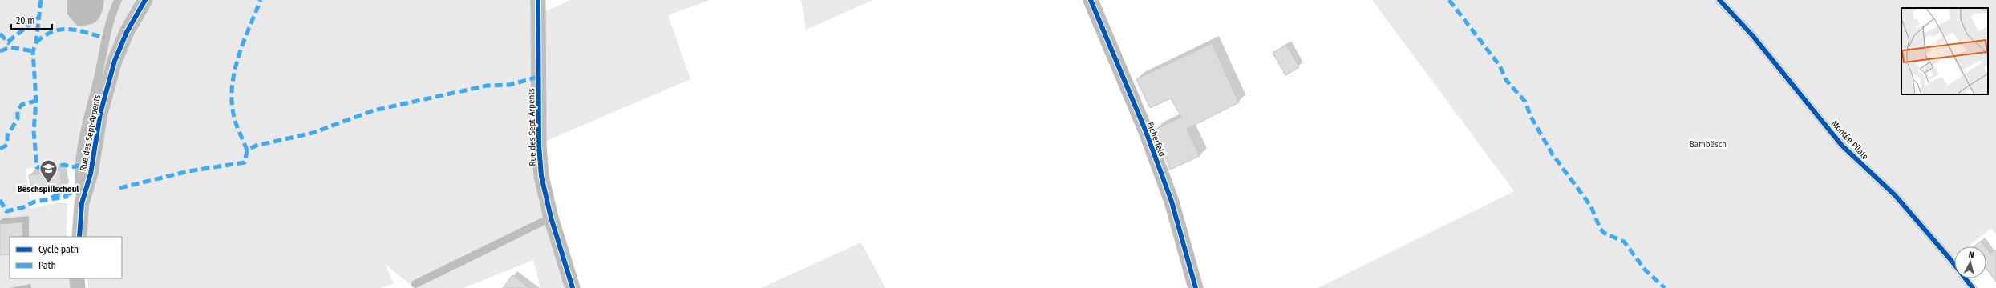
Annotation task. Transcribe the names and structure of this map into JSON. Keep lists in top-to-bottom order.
{
  "streets": {
    "street": ["Rue des Sept-Arpents", "Eicherfeld"],
    "lane": ["Montée Pilate"]
  },
  "parks": ["Bambësch"],
  "places": {
    "school or university": ["Bëschspillschoul"]
  },
  "legend": ["Cycle path", "Path"],
  "scale_bar": "20 m",
  "north": "top"
}
